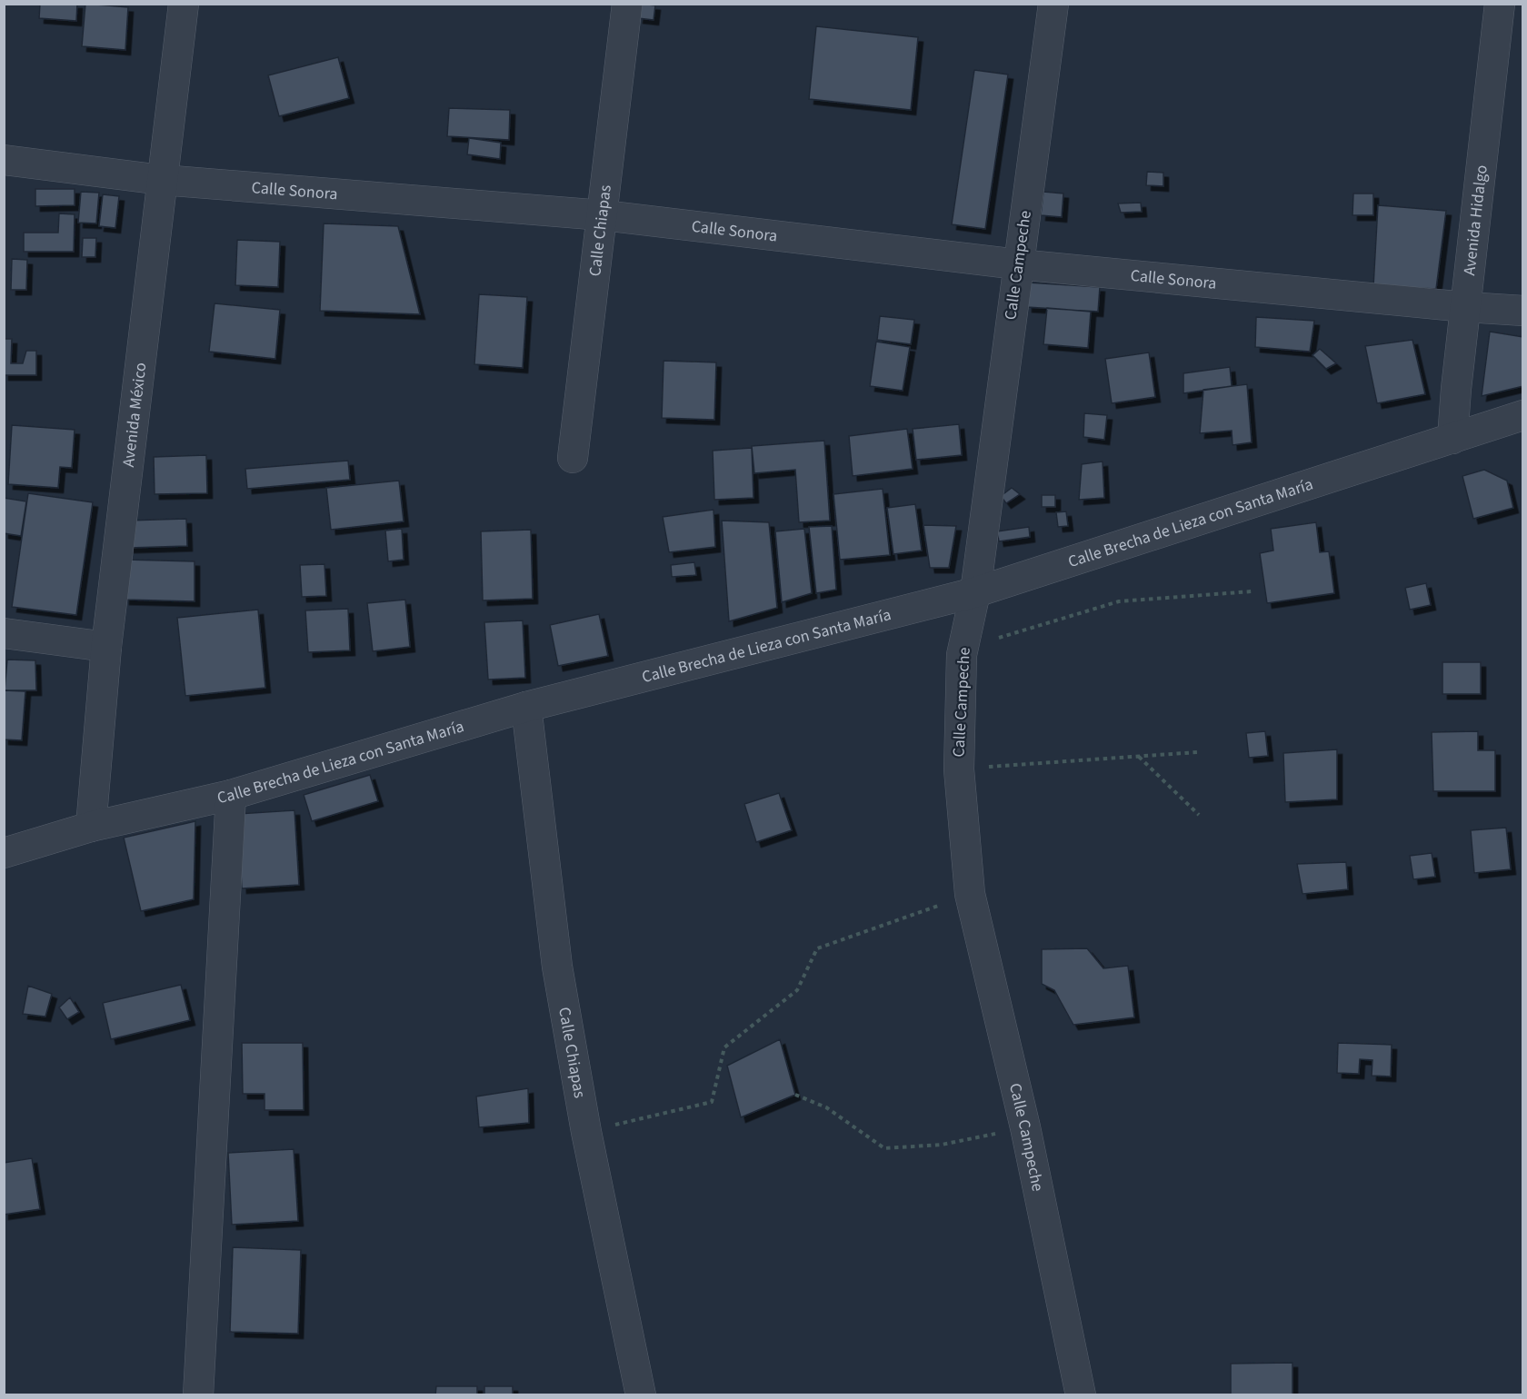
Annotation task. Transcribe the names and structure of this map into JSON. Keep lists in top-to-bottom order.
{
  "streets": {
    "street": [
      "Calle Sonora",
      "Avenida Hidalgo",
      "Calle Chiapas",
      "Calle Campeche",
      "Avenida México",
      "Calle Brecha de Lieza con Santa María"
    ]
  },
  "crossings": [
    ["Calle Sonora", "Avenida Hidalgo"],
    ["Calle Sonora", "Calle Chiapas"],
    ["Calle Sonora", "Calle Campeche"],
    ["Calle Sonora", "Avenida México"],
    ["Avenida Hidalgo", "Calle Brecha de Lieza con Santa María"],
    ["Calle Chiapas", "Calle Brecha de Lieza con Santa María"],
    ["Calle Campeche", "Calle Brecha de Lieza con Santa María"],
    ["Avenida México", "Calle Brecha de Lieza con Santa María"]
  ]
}
